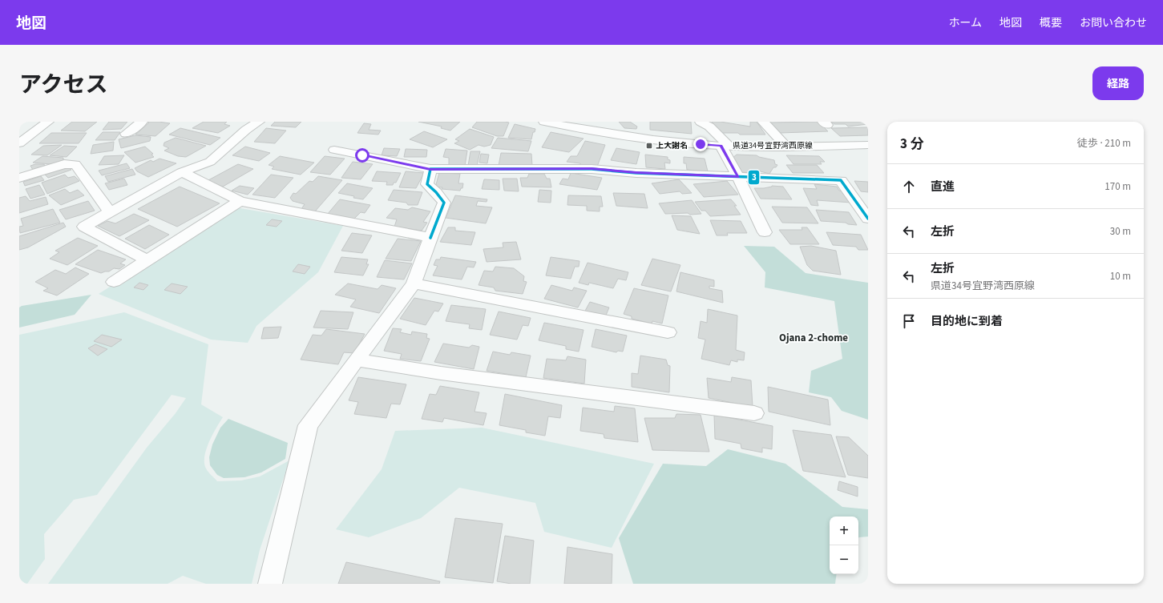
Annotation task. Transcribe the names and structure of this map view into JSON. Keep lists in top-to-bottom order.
{
  "streets": {
    "street": ["県道34号宜野湾西原線"]
  },
  "districts": ["Ojana 2-chome"],
  "places": {
    "transit": ["上大謝名"]
  },
  "lines": ["transit line 3"],
  "page": {
    "header": "地図",
    "nav": [
      "ホーム",
      "地図",
      "概要",
      "お問い合わせ"
    ],
    "title": "アクセス",
    "buttons": "経路",
    "heading": ["3 分", "徒歩 · 210 m"],
    "list": [
      ["直進", "170 m"],
      ["左折", "30 m"],
      ["左折", "県道34号宜野湾西原線", "10 m"],
      "目的地に到着"
    ],
    "map_buttons": ["+", "−"]
  }
}
